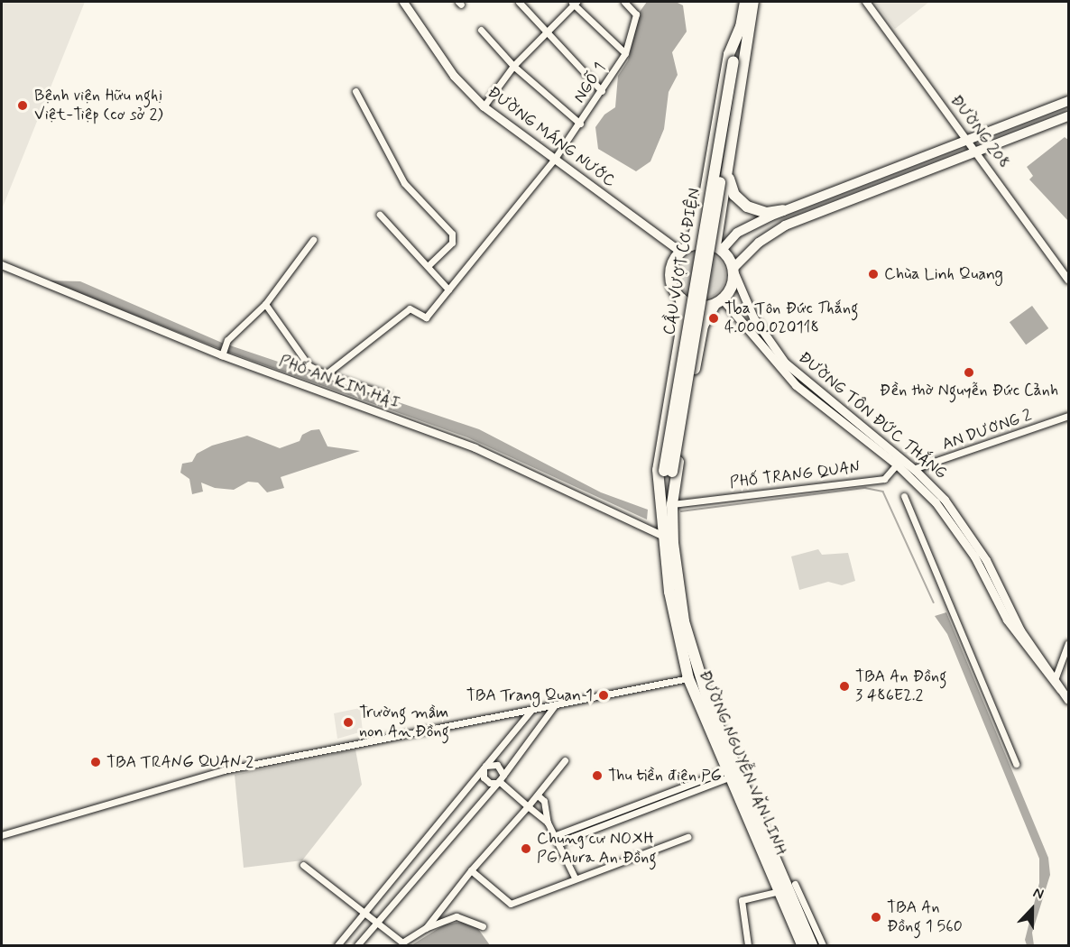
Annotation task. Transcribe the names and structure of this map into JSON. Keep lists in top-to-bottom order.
{
  "streets": {
    "highway": ["CẦU VƯỢT CƠ ĐIỆN", "ĐƯỜNG NGUYỄN VĂN LINH"],
    "main road": ["ĐƯỜNG MÁNG NƯỚC", "ĐƯỜNG TÔN ĐỨC THẮNG"],
    "street": [
      "NGÕ 1",
      "ĐƯỜNG 208",
      "PHỐ AN KIM HẢI",
      "AN DƯƠNG 2",
      "PHỐ TRANG QUAN"
    ]
  },
  "crossings": [
    ["NGÕ 1", "ĐƯỜNG MÁNG NƯỚC"],
    ["ĐƯỜNG MÁNG NƯỚC", "ĐƯỜNG TÔN ĐỨC THẮNG"],
    ["ĐƯỜNG MÁNG NƯỚC", "ĐƯỜNG NGUYỄN VĂN LINH"],
    ["CẦU VƯỢT CƠ ĐIỆN", "PHỐ TRANG QUAN"],
    ["CẦU VƯỢT CƠ ĐIỆN", "ĐƯỜNG NGUYỄN VĂN LINH"],
    ["PHỐ AN KIM HẢI", "ĐƯỜNG NGUYỄN VĂN LINH"],
    ["ĐƯỜNG TÔN ĐỨC THẮNG", "AN DƯƠNG 2"],
    ["ĐƯỜNG TÔN ĐỨC THẮNG", "PHỐ TRANG QUAN"],
    ["ĐƯỜNG TÔN ĐỨC THẮNG", "ĐƯỜNG NGUYỄN VĂN LINH"],
    ["PHỐ TRANG QUAN", "ĐƯỜNG NGUYỄN VĂN LINH"]
  ],
  "places": [
    "Bệnh viện Hữu nghị Việt-Tiệp (cơ sở 2)",
    "Chùa Linh Quang",
    "Tba Tôn Đức Thắng 4.000.020118",
    "Đền thờ Nguyễn Đức Cảnh",
    "TBA An Đồng 3 486E2.2",
    "TBA Trang Quan 1",
    "Trường mầm non An Đồng",
    "TBA TRANG QUAN 2",
    "Thu tiền điện PG",
    "Chung cư NOXH PG Aura An Đồng",
    "TBA An Đồng 1 560"
  ],
  "north": "top"
}
